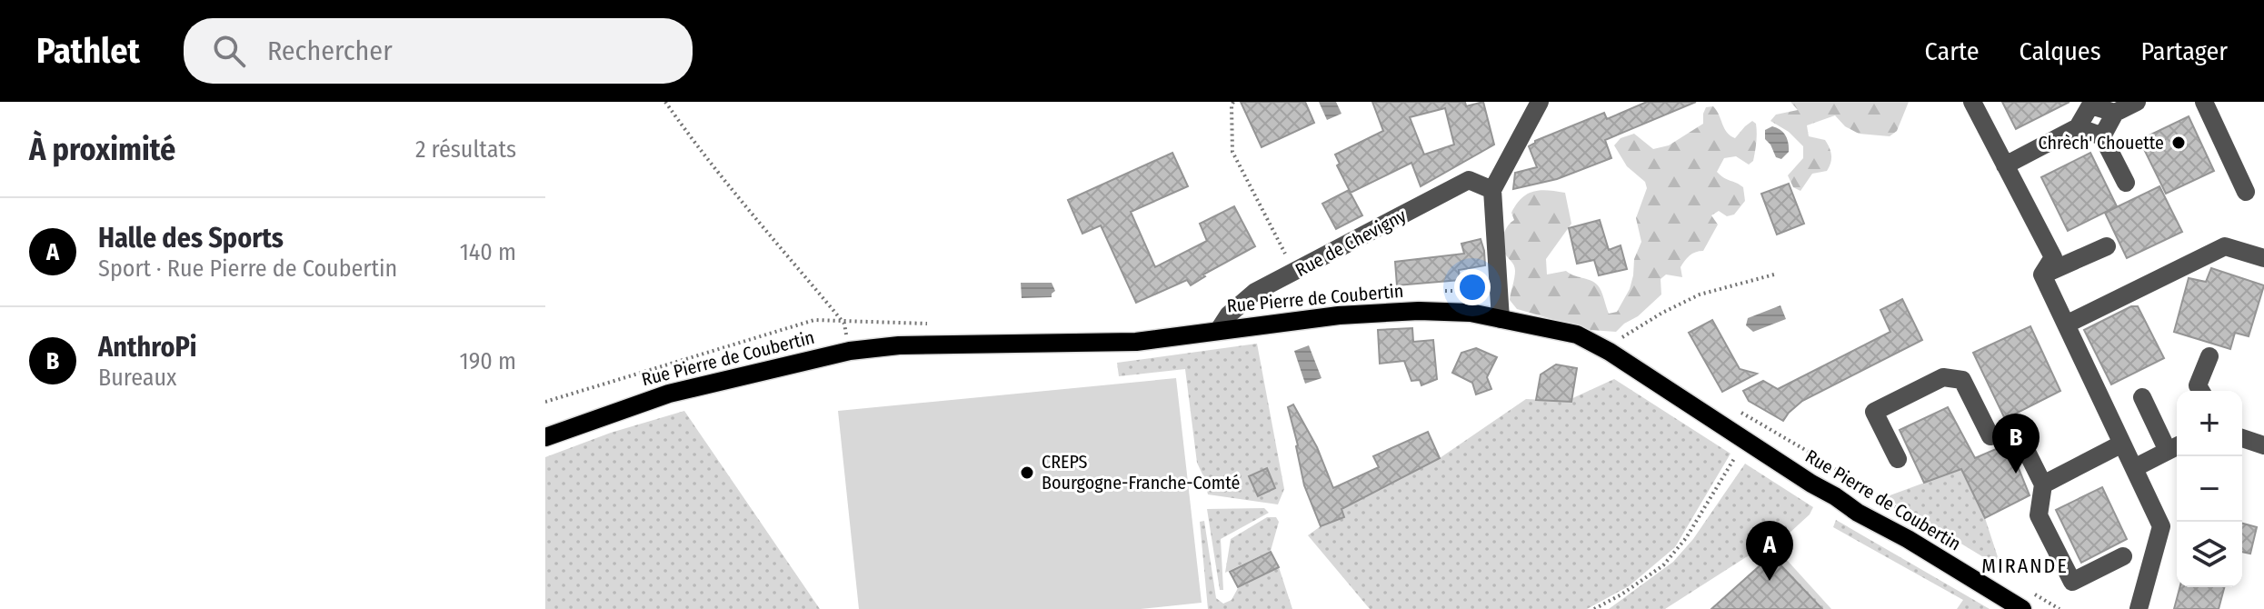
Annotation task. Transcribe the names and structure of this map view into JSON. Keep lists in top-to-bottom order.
{
  "streets": {
    "main road": ["Rue Pierre de Coubertin"],
    "street": ["Rue de Chevigny"]
  },
  "crossings": [
    ["Rue de Chevigny", "Rue Pierre de Coubertin"]
  ],
  "districts": ["MIRANDE"],
  "places": ["Chrèch' Chouette", "CREPS Bourgogne-Franche-Comté"],
  "page": {
    "header": "Pathlet",
    "search": "Rechercher",
    "nav": ["Carte", "Calques", "Partager"],
    "heading": ["À proximité", "2 résultats"],
    "list": [
      {
        "mark": "A",
        "name": "Halle des Sports",
        "note": "Sport · Rue Pierre de Coubertin",
        "value": "140 m"
      },
      {
        "mark": "B",
        "name": "AnthroPi",
        "note": "Bureaux",
        "value": "190 m"
      }
    ],
    "map_buttons": ["+", "−"],
    "pins": ["B", "A"]
  }
}
